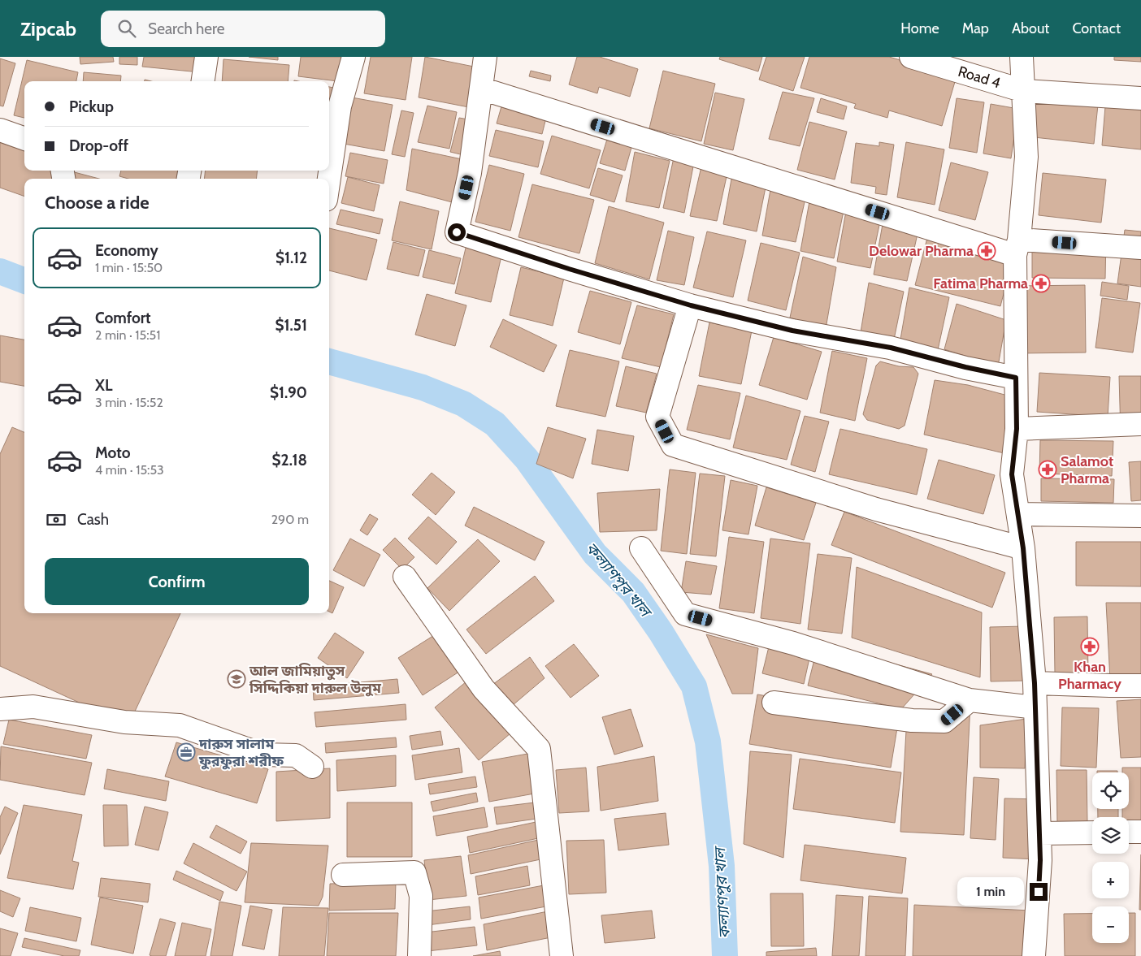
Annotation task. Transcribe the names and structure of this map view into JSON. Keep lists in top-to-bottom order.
{
  "streets": {
    "street": ["Road 4"]
  },
  "water": ["কল্যাণপুর খাল"],
  "places": {
    "pharmacy": [
      "Delowar Pharma",
      "Fatima Pharma",
      "Salamot Pharma",
      "Khan Pharmacy"
    ],
    "school or university": ["আল জামিয়াতুস সিদ্দিকিয়া দারুল উলুম"],
    "office": ["দারুস সালাম ফুরফুরা শরীফ"]
  },
  "page": {
    "header": "Zipcab",
    "search": "Search here",
    "nav": [
      "Home",
      "Map",
      "About",
      "Contact"
    ],
    "banner": ["Pickup", "Drop-off"],
    "heading": "Choose a ride",
    "list": [
      {
        "name": "Economy",
        "note": "1 min · 15:50",
        "value": "$1.12"
      },
      {
        "name": "Comfort",
        "note": "2 min · 15:51",
        "value": "$1.51"
      },
      {
        "name": "XL",
        "note": "3 min · 15:52",
        "value": "$1.90"
      },
      {
        "name": "Moto",
        "note": "4 min · 15:53",
        "value": "$2.18"
      }
    ],
    "pay": ["Cash", "290 m"],
    "buttons": "Confirm",
    "map_buttons": ["+", "−"],
    "bubble": "1 min"
  }
}
